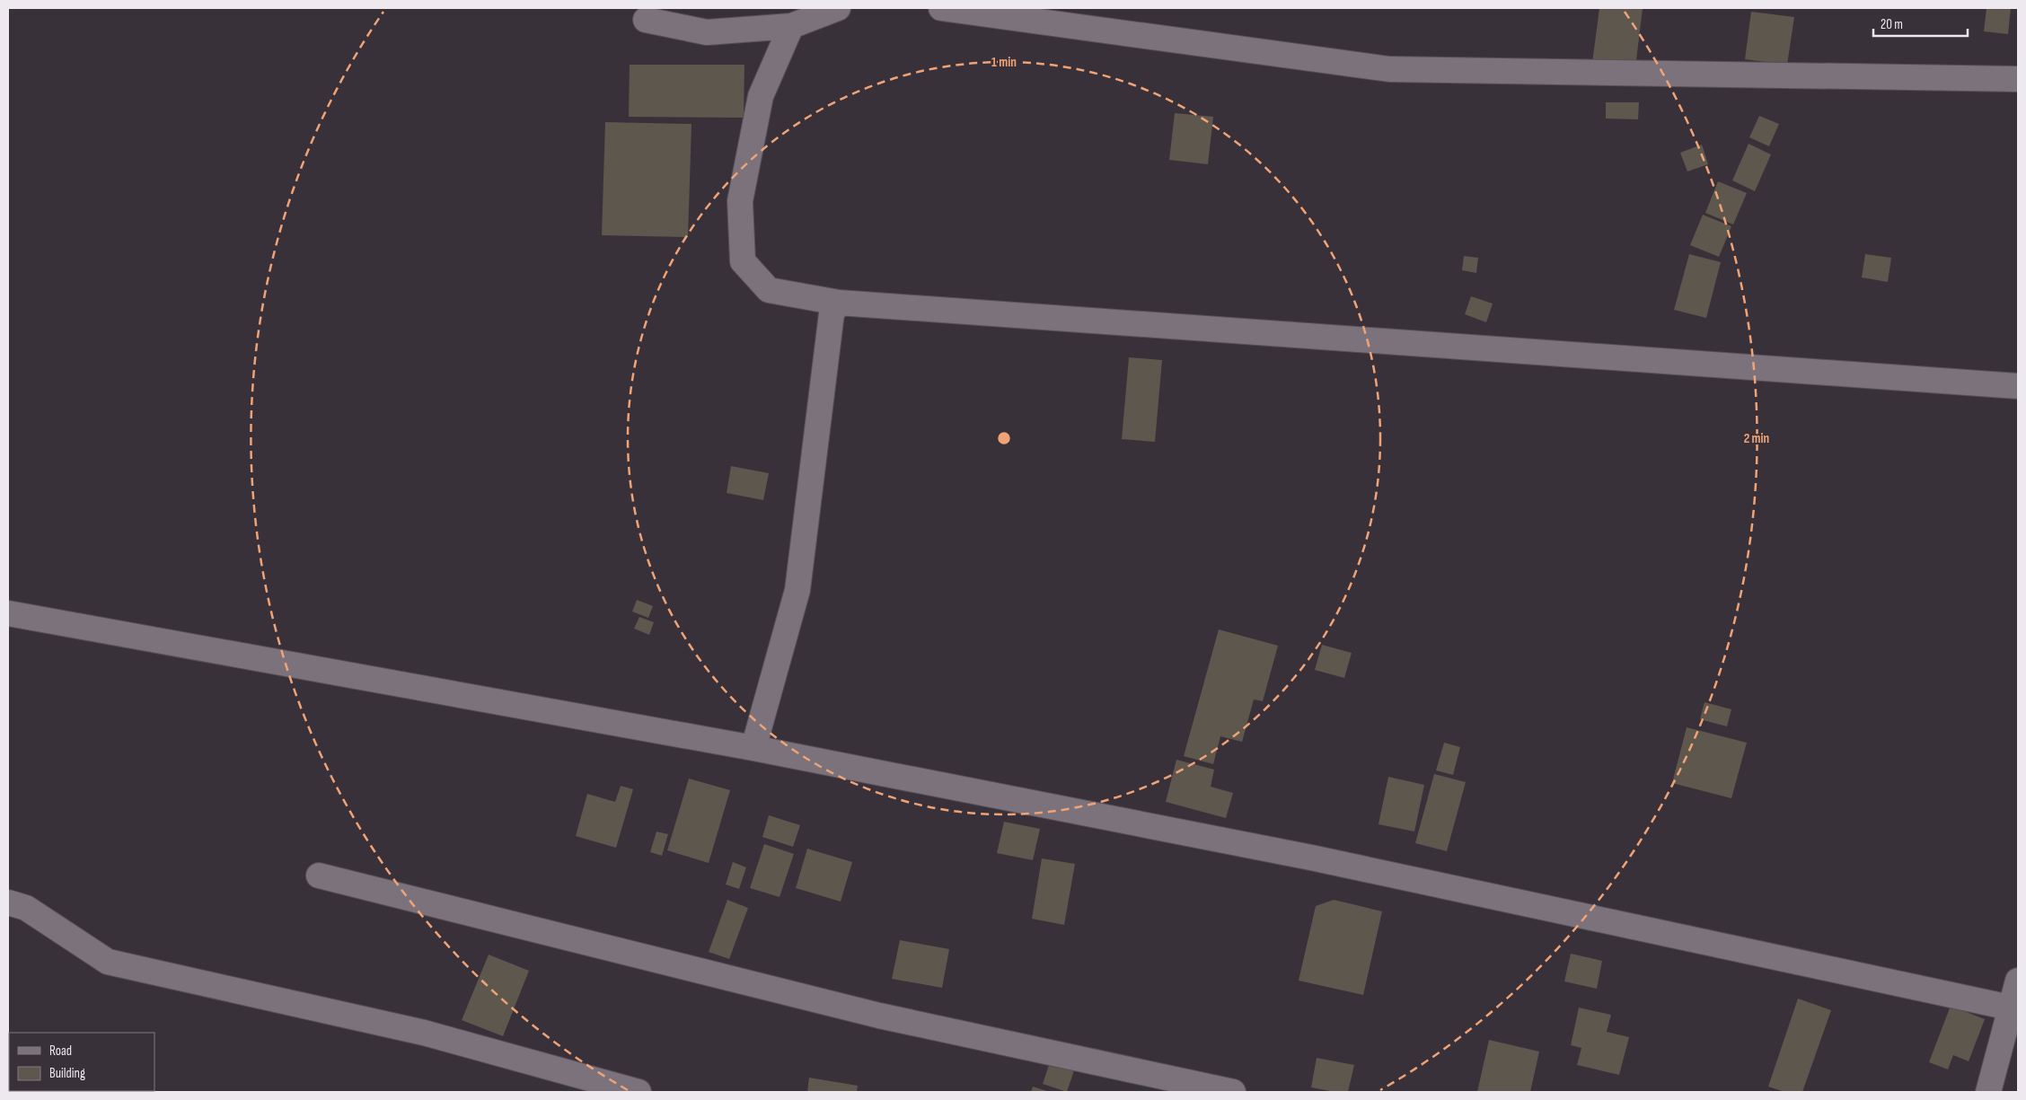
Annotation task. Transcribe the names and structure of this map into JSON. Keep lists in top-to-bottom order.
{
  "legend": ["Road", "Building"],
  "scale_bar": "20 m",
  "rings": ["1 min", "2 min"]
}
